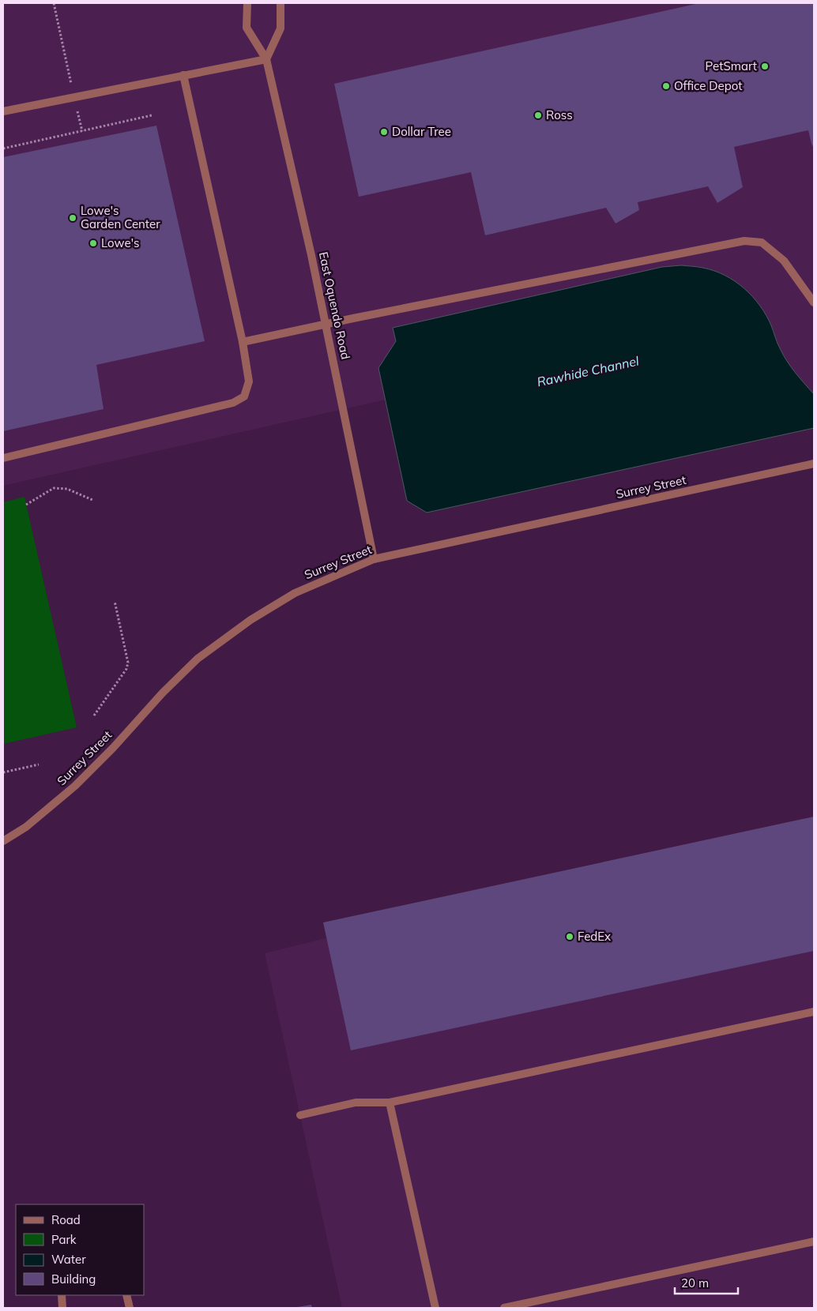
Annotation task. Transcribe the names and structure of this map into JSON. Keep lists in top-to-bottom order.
{
  "streets": {
    "street": ["East Oquendo Road", "Surrey Street"]
  },
  "crossings": [
    ["East Oquendo Road", "Surrey Street"]
  ],
  "water": ["Rawhide Channel"],
  "places": [
    "PetSmart",
    "Office Depot",
    "Ross",
    "Dollar Tree",
    "Lowe's Garden Center",
    "Lowe's",
    "FedEx"
  ],
  "legend": [
    "Road",
    "Park",
    "Water",
    "Building"
  ],
  "scale_bar": "20 m"
}
